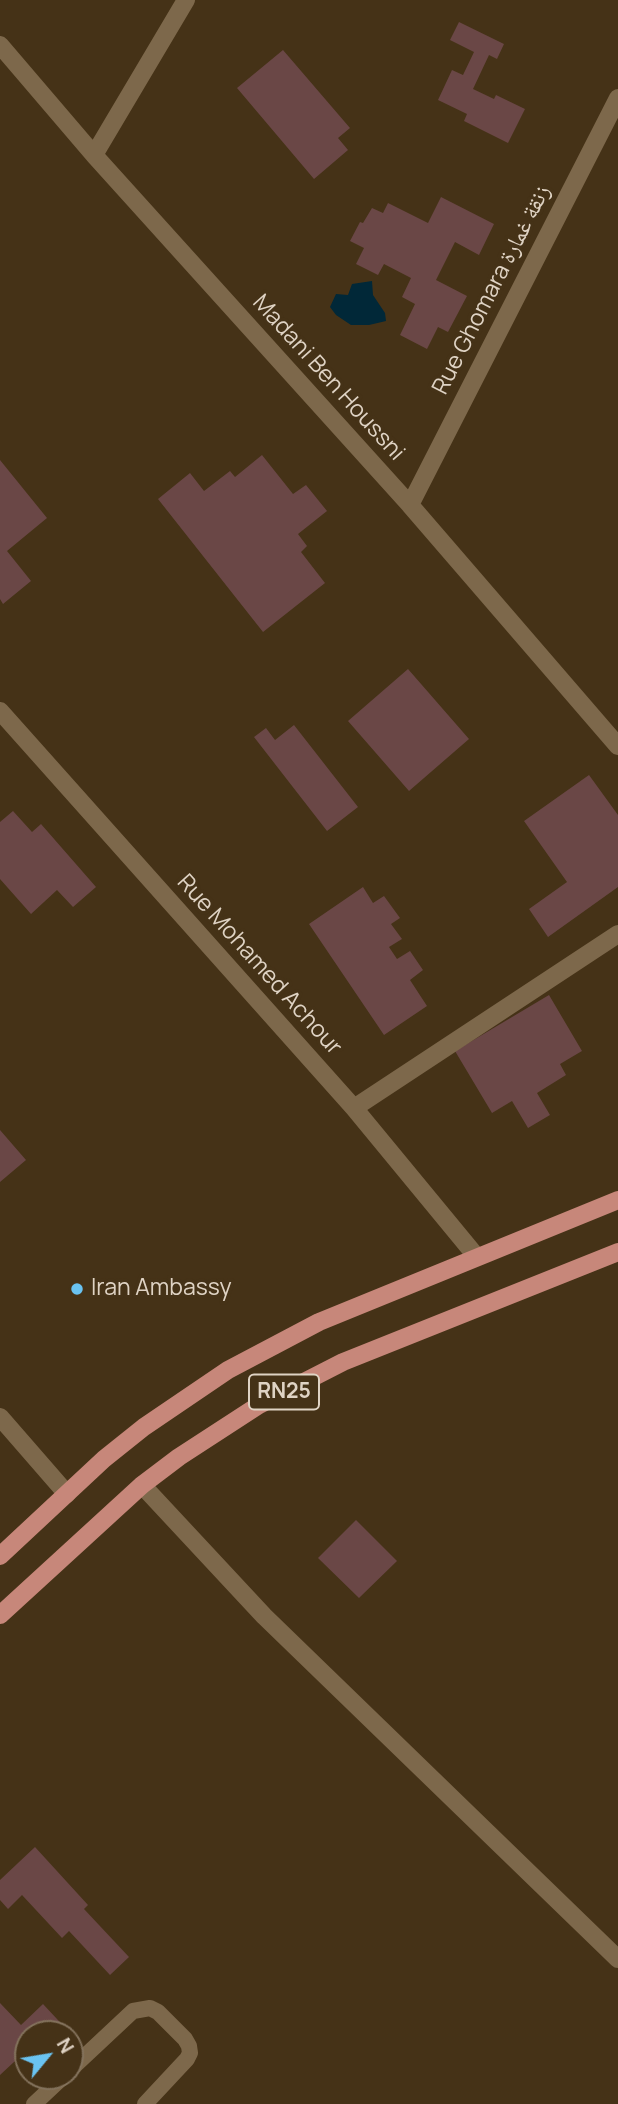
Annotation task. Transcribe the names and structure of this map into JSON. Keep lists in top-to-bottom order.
{
  "streets": {
    "main road": ["RN25"],
    "street": ["Rue Ghomara زنقة غمارة", "Madani Ben Houssni", "Rue Mohamed Achour"]
  },
  "crossings": [
    ["Rue Ghomara زنقة غمارة", "Madani Ben Houssni"],
    ["Rue Mohamed Achour", "RN25"]
  ],
  "places": ["Iran Ambassy"],
  "north": "top right"
}
